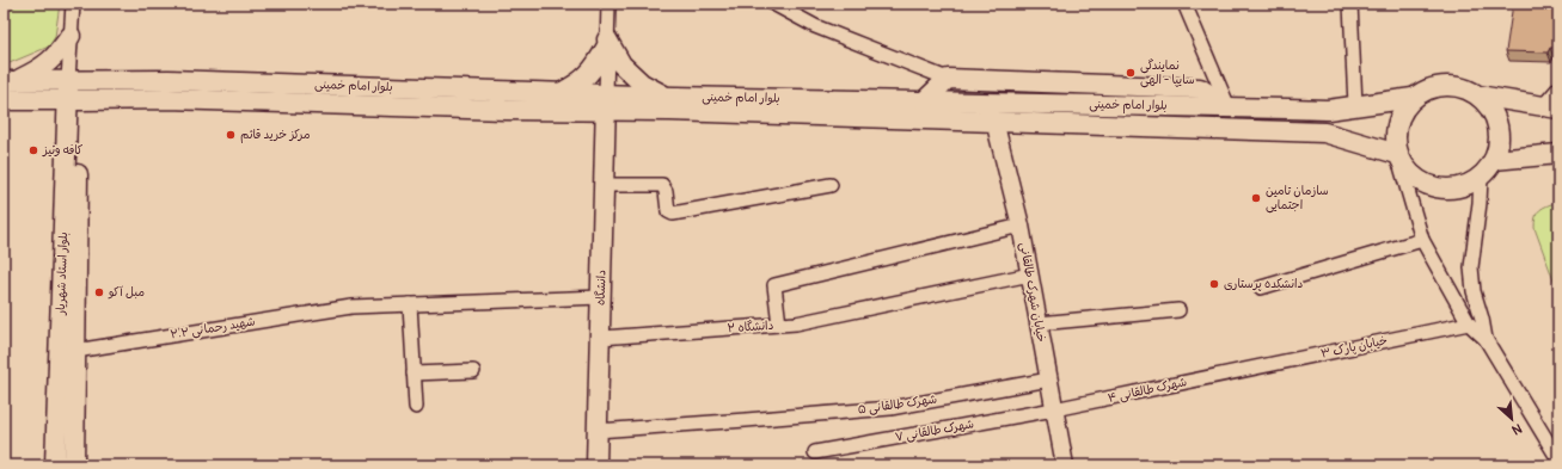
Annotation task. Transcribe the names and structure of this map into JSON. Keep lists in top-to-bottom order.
{
  "streets": {
    "main road": ["بلوار امام خمینی", "بلوار استاد شهریار", "دانشگاه"],
    "street": [
      "خیابان شهرک طالقانی",
      "دانشگاه ۲",
      "شهید رحمانی ۲.۲",
      "خیابان پارک ۳",
      "شهرک طالقانی ۴",
      "شهرک طالقانی ۵",
      "شهرک طالقانی ۷"
    ]
  },
  "crossings": [
    ["بلوار امام خمینی", "بلوار استاد شهریار"],
    ["بلوار امام خمینی", "دانشگاه"],
    ["بلوار امام خمینی", "خیابان شهرک طالقانی"],
    ["بلوار استاد شهریار", "شهید رحمانی ۲.۲"],
    ["دانشگاه", "دانشگاه ۲"],
    ["دانشگاه", "شهید رحمانی ۲.۲"],
    ["دانشگاه", "شهرک طالقانی ۵"],
    ["خیابان شهرک طالقانی", "دانشگاه ۲"],
    ["خیابان شهرک طالقانی", "شهرک طالقانی ۴"],
    ["خیابان شهرک طالقانی", "شهرک طالقانی ۵"],
    ["خیابان شهرک طالقانی", "شهرک طالقانی ۷"],
    ["خیابان پارک ۳", "شهرک طالقانی ۴"],
    ["شهرک طالقانی ۴", "شهرک طالقانی ۷"]
  ],
  "places": [
    "نمایندگی سایپا - الهی",
    "مرکز خرید قائم",
    "کافه ونیز",
    "سازمان تامین اجتمایی",
    "دانشکده پرستاری",
    "مبل آکو"
  ],
  "north": "bottom right"
}
